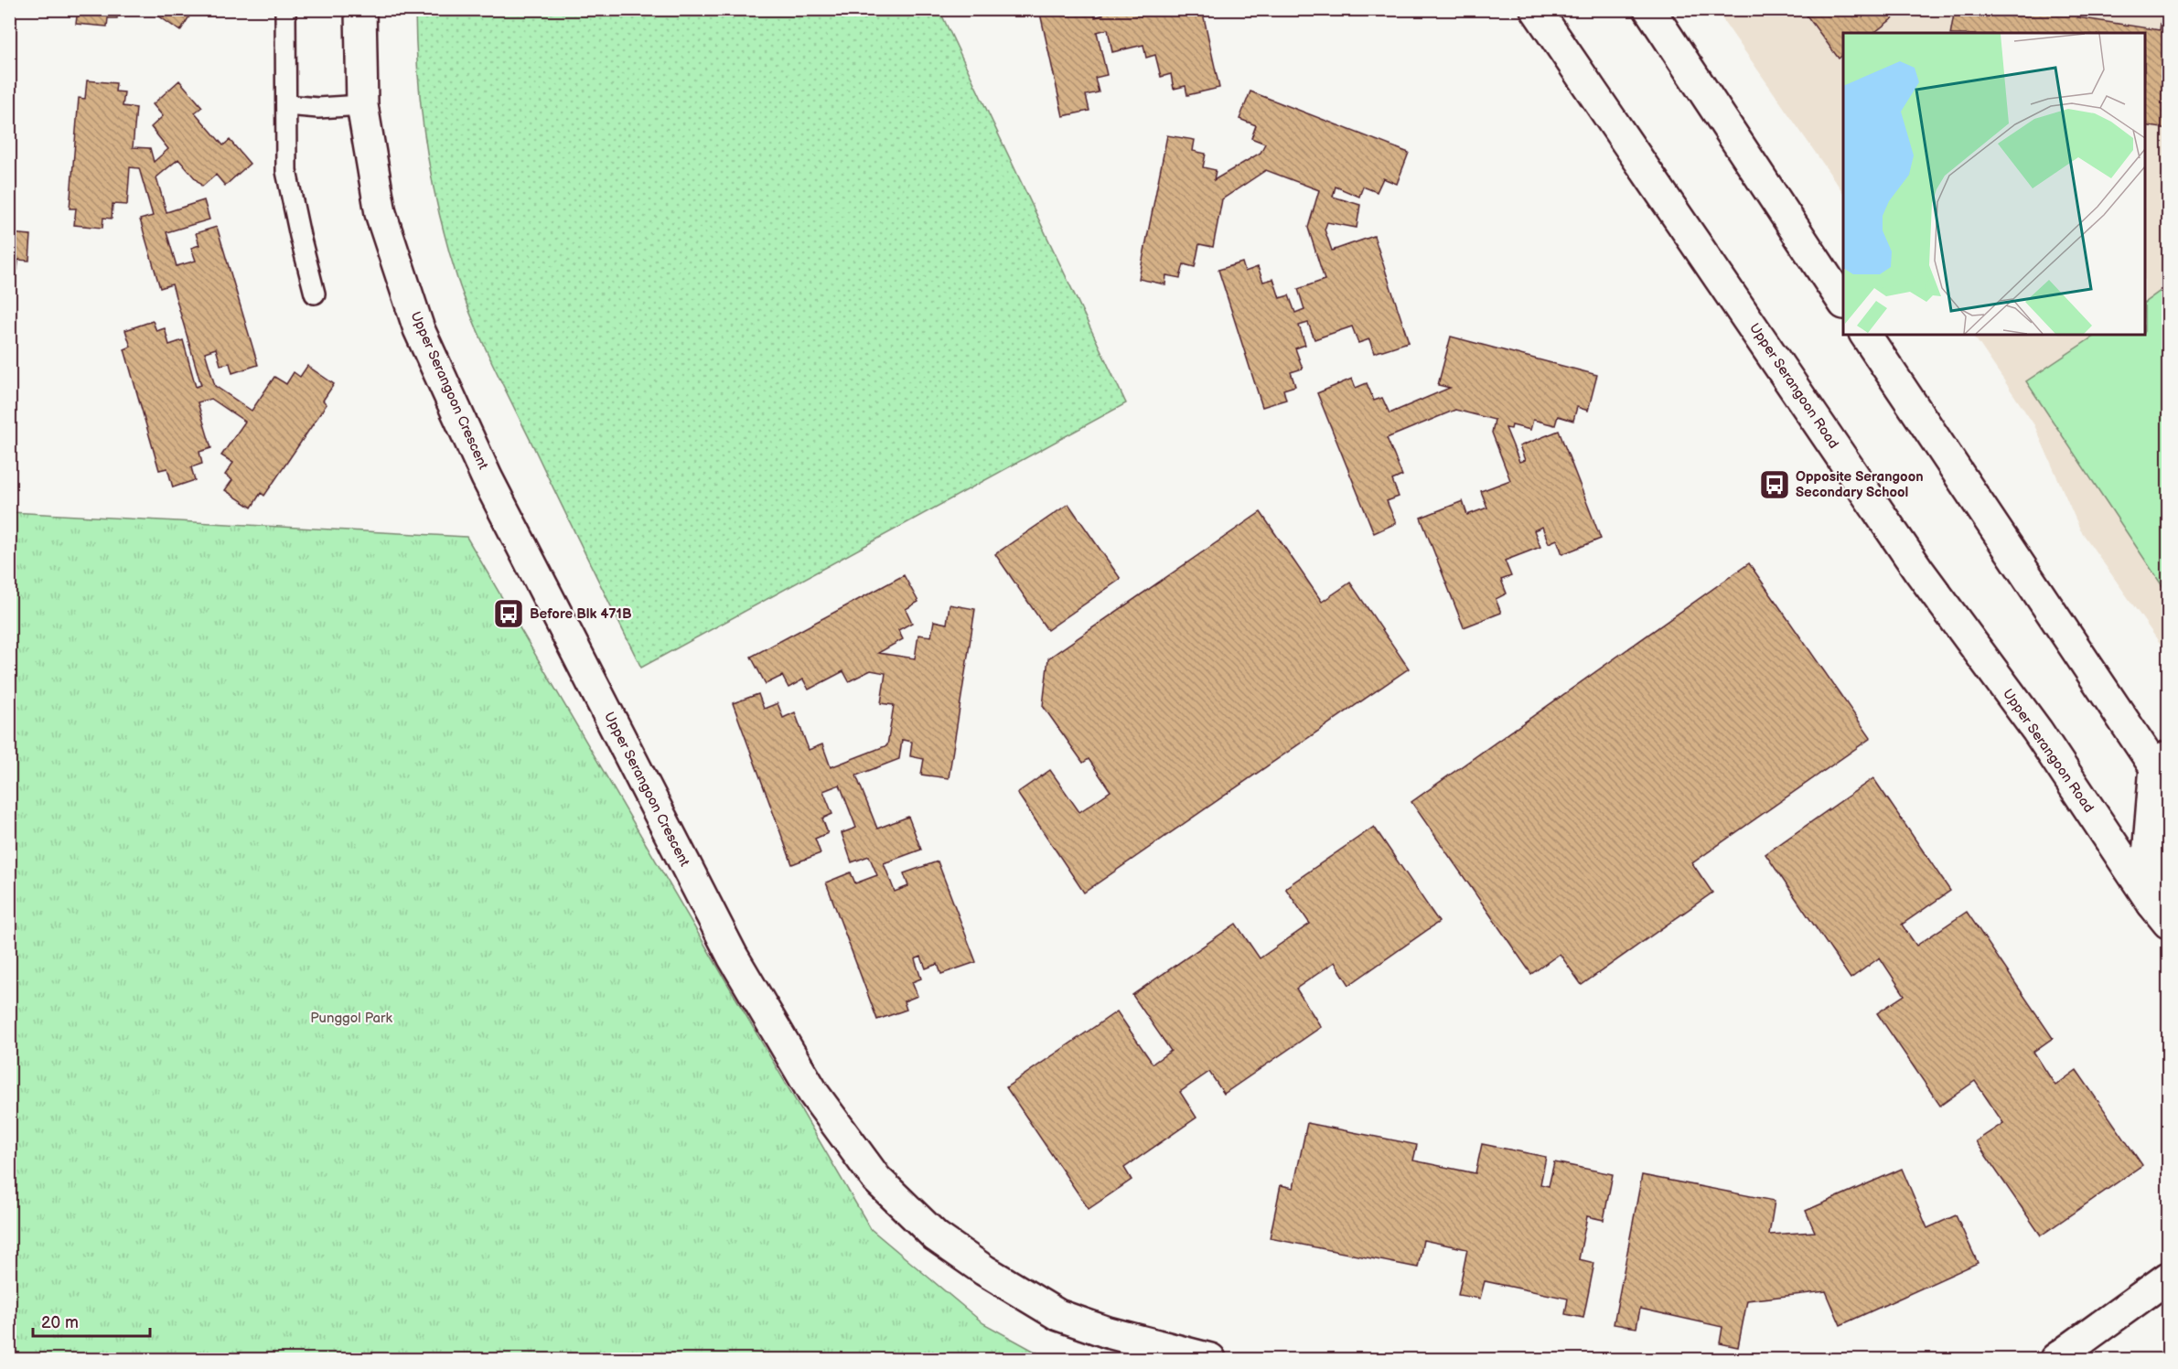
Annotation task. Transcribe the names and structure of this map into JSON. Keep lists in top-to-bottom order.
{
  "streets": {
    "street": ["Upper Serangoon Road", "Upper Serangoon Crescent"]
  },
  "parks": ["Punggol Park"],
  "places": {
    "bus stop": ["Opposite Serangoon Secondary School", "Before Blk 471B"]
  },
  "scale_bar": "20 m"
}
